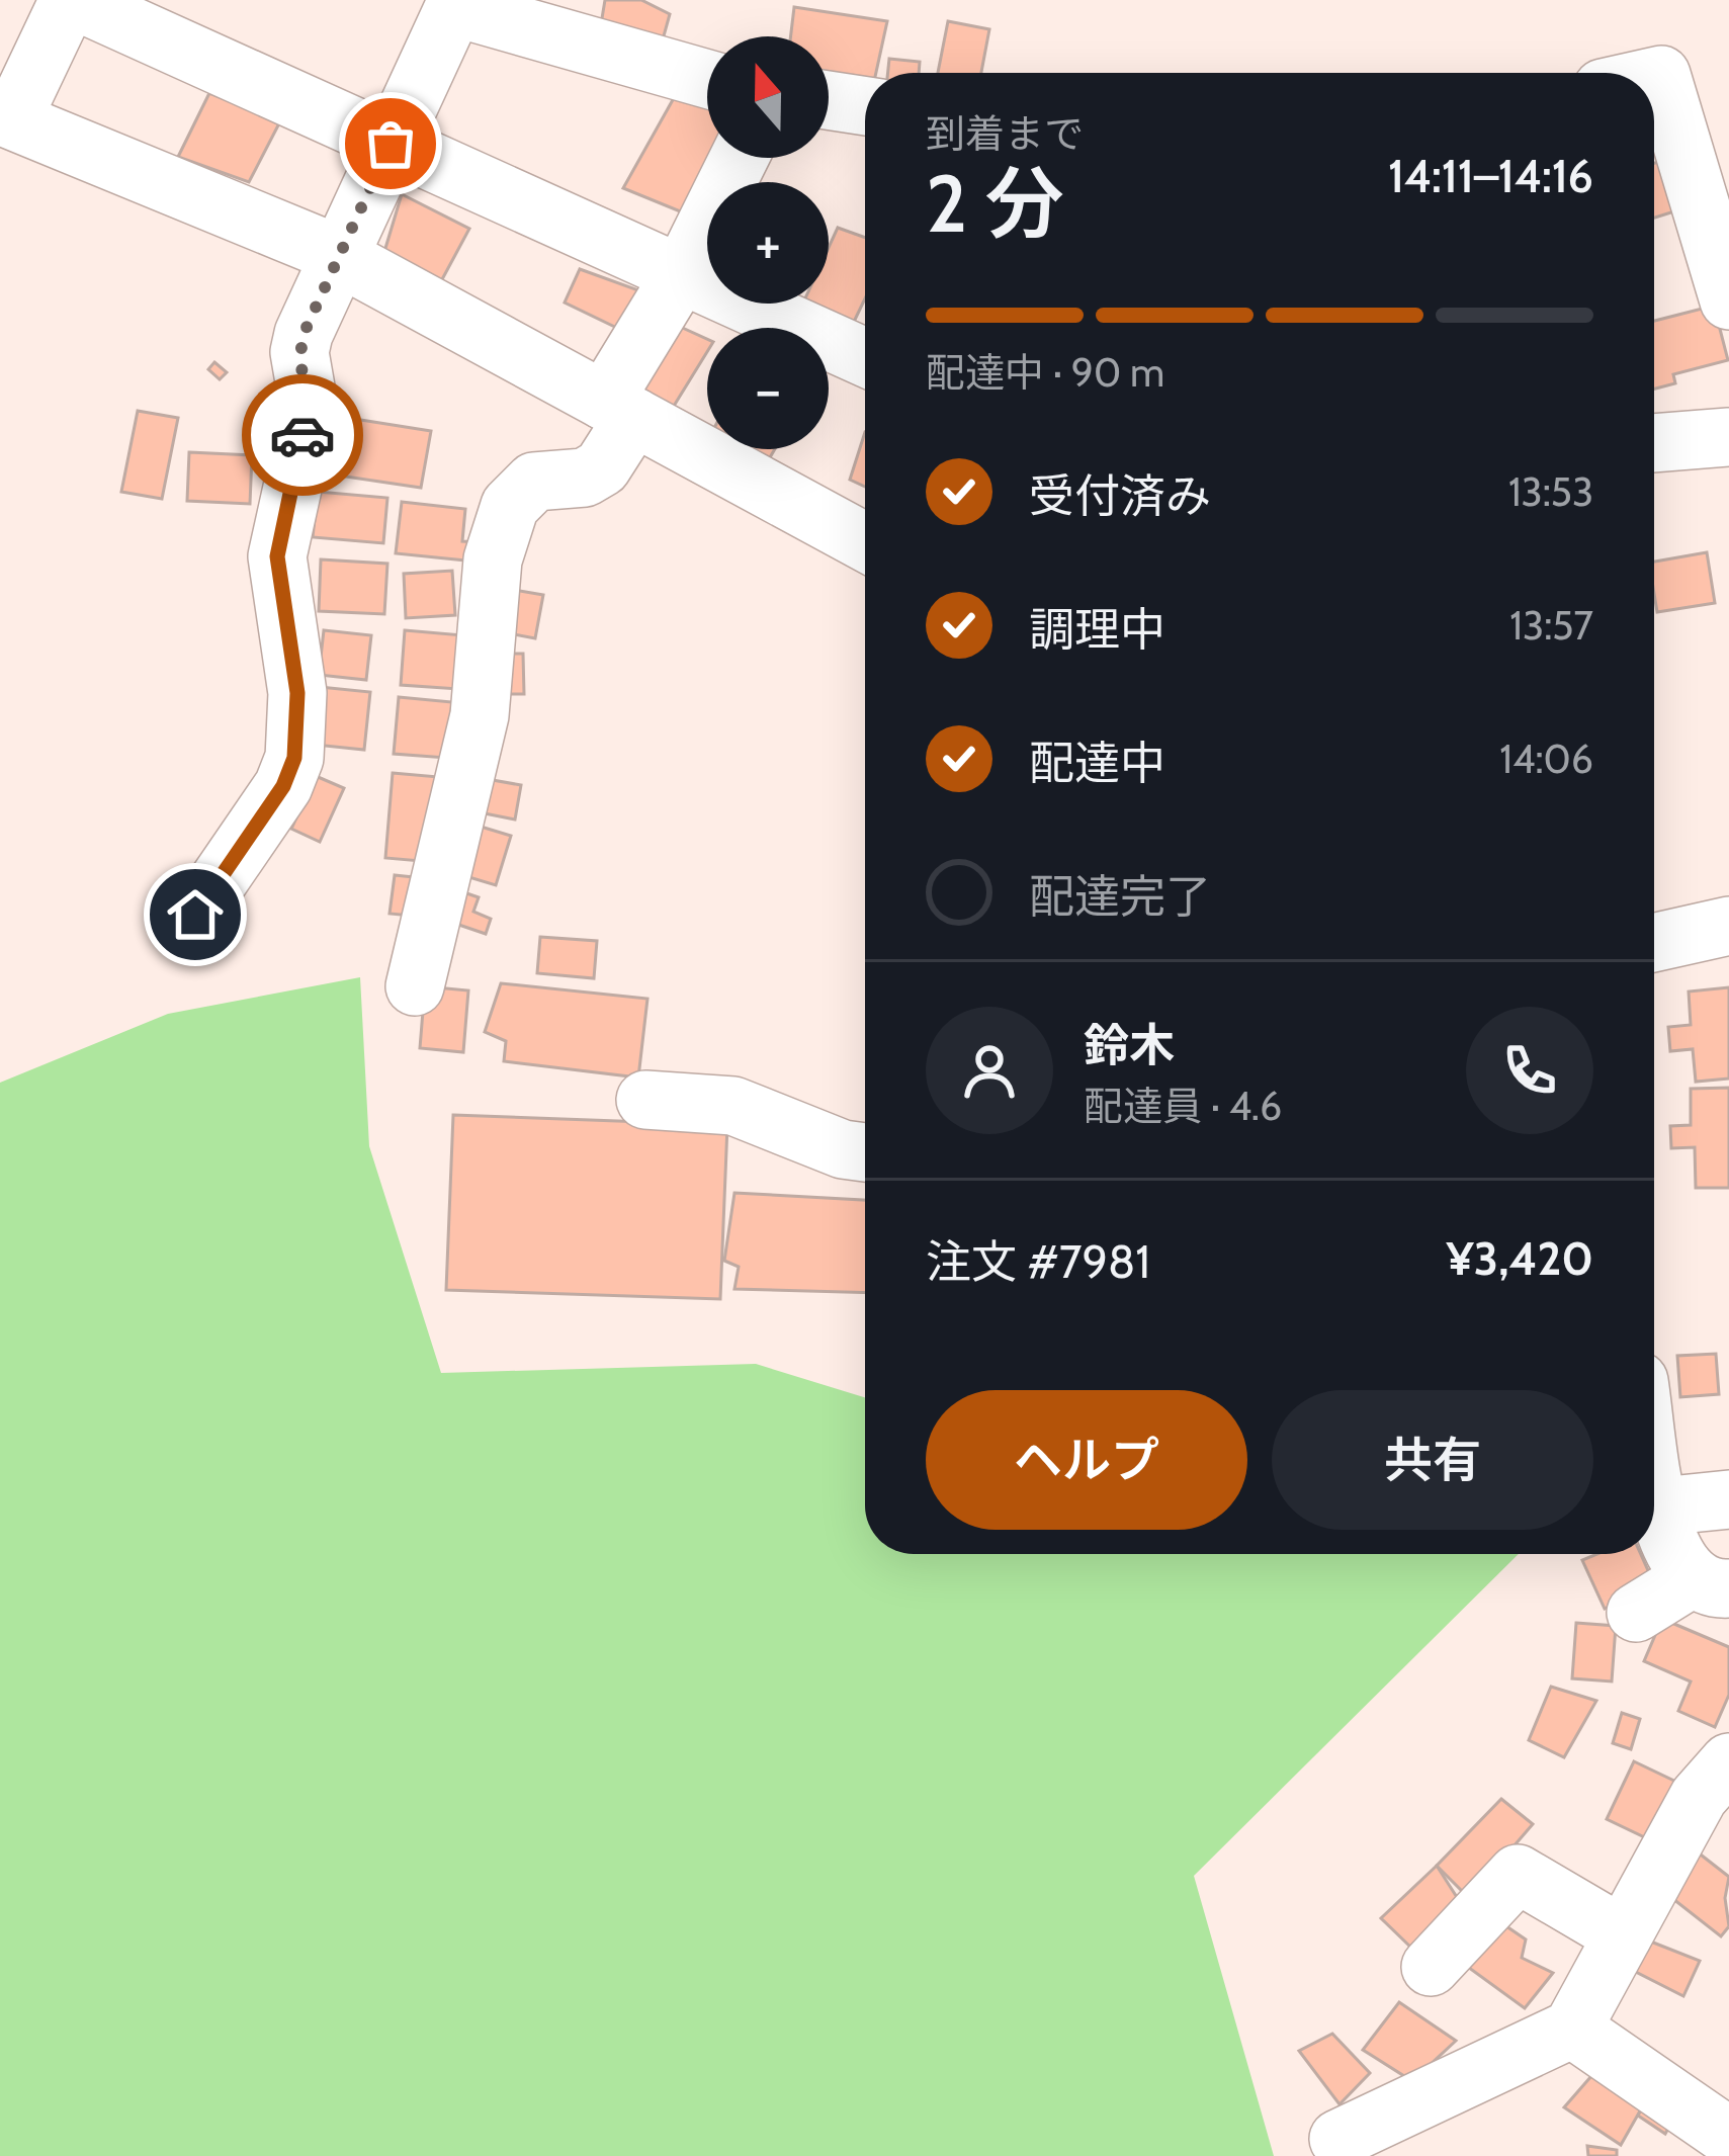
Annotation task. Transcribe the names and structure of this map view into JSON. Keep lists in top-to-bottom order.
{
  "north": "top",
  "page": {
    "map_buttons": ["+", "−"],
    "heading": ["2 分", "到着まで", "14:11–14:16"],
    "panel": [
      "鈴木",
      "配達員 · 4.6",
      "注文 #7981",
      "¥3,420"
    ],
    "bar": "配達中 · 90 m",
    "list": [
      ["受付済み", "13:53"],
      ["調理中", "13:57"],
      ["配達中", "14:06"],
      "配達完了"
    ],
    "buttons": ["ヘルプ", "共有"]
  }
}
